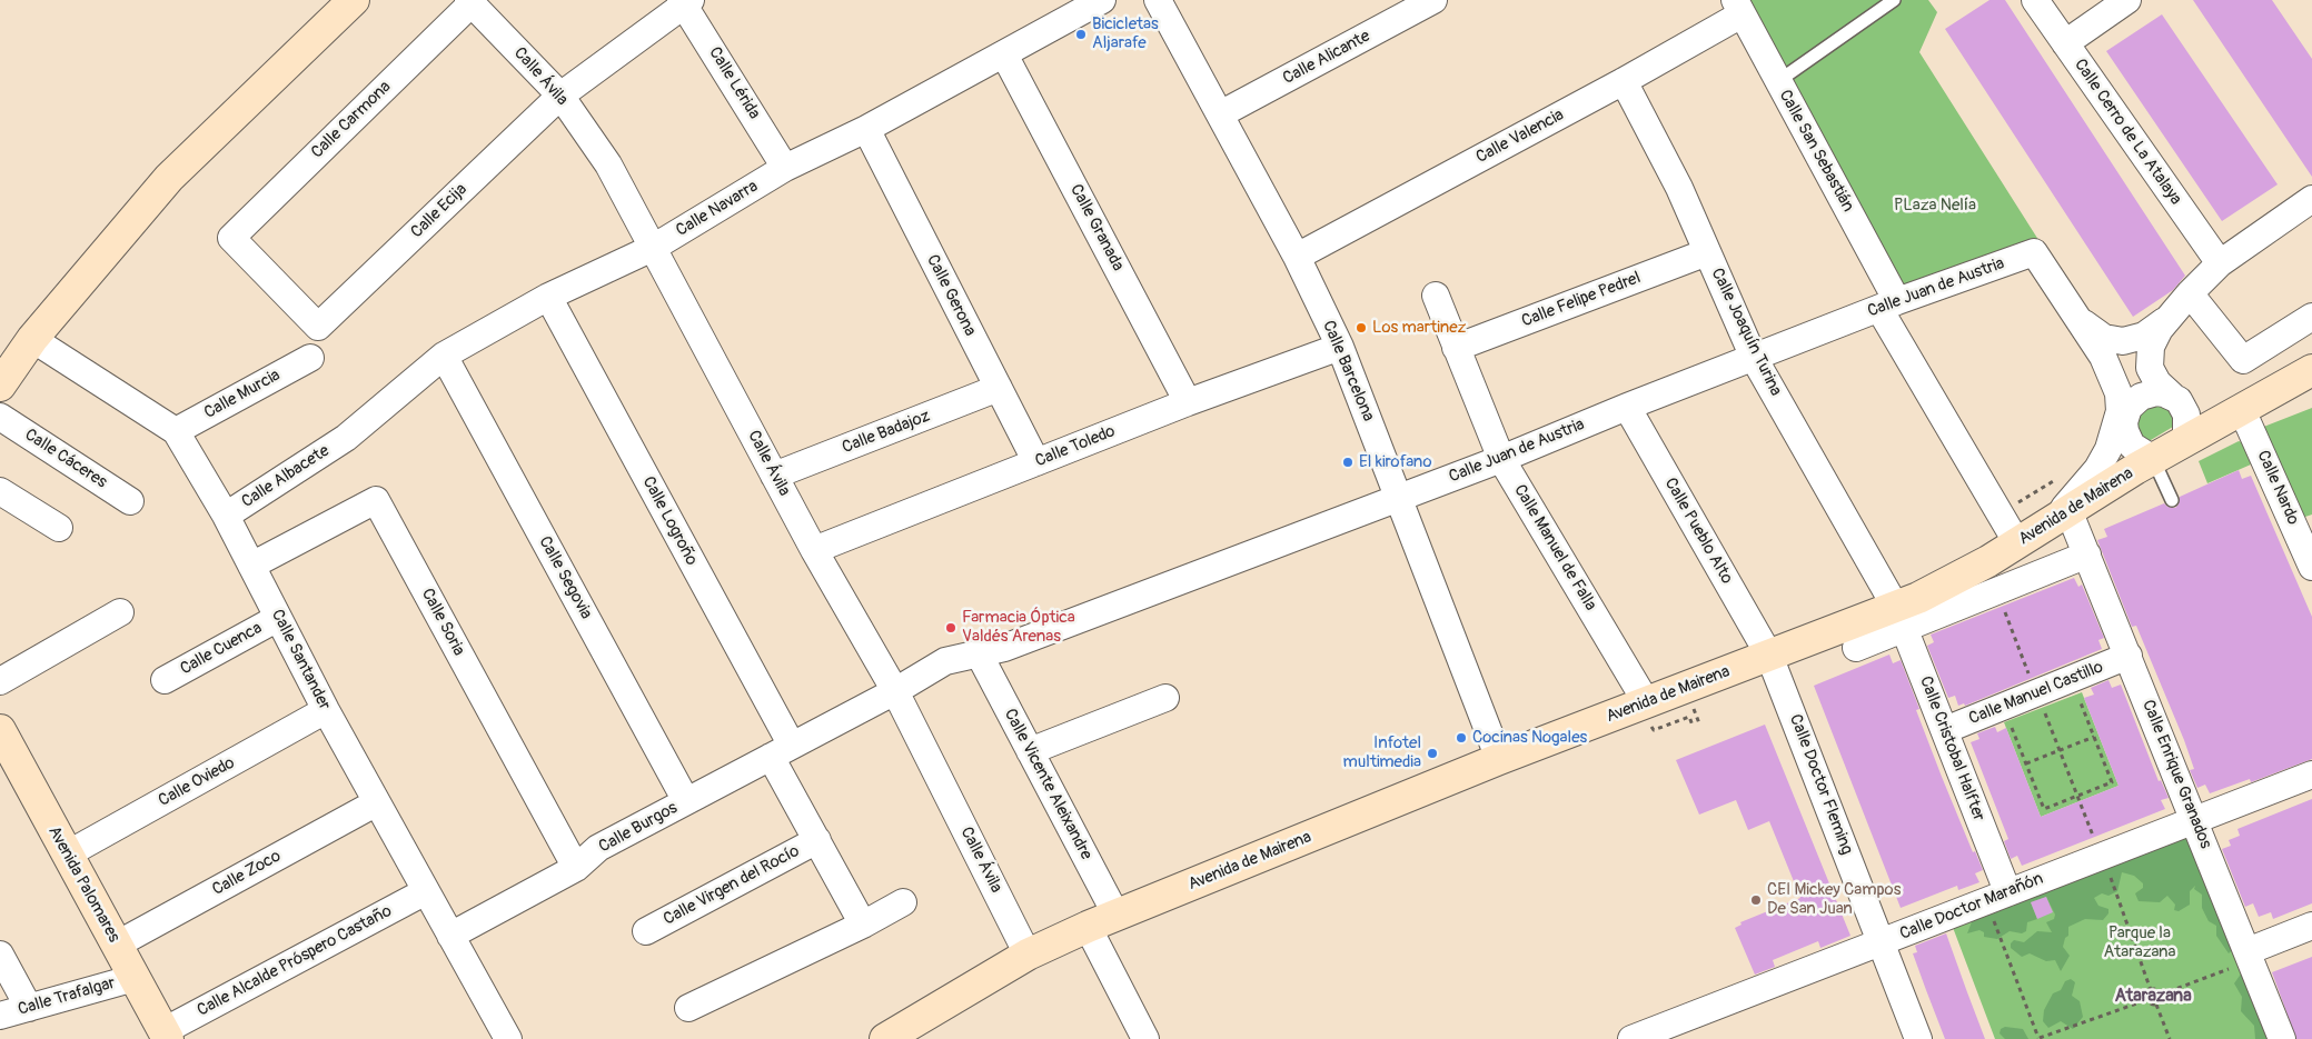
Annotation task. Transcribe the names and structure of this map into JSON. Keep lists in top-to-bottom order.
{
  "streets": {
    "street": [
      "Calle Alicante",
      "Calle Ávila",
      "Calle Lérida",
      "Calle Carmona",
      "Calle Cerro de La Atalaya",
      "Calle Valencia",
      "Calle San Sebastián",
      "Calle Navarra",
      "Calle Ecija",
      "Calle Granada",
      "Calle Juan de Austria",
      "Calle Gerona",
      "Calle Felipe Pedrel",
      "Calle Joaquín Turina",
      "Calle Barcelona",
      "Calle Murcia",
      "Calle Badajoz",
      "Calle Toledo",
      "Calle Cáceres",
      "Calle Albacete",
      "Calle Nardo",
      "Avenida de Mairena",
      "Calle Logroño",
      "Calle Pueblo Alto",
      "Calle Manuel de Falla",
      "Calle Segovia",
      "Calle Soria",
      "Calle Cuenca",
      "Calle Santander",
      "Calle Manuel Castillo",
      "Calle Cristobal Halfter",
      "Calle Enrique Granados",
      "Calle Oviedo",
      "Calle Vicente Aleixandre",
      "Calle Doctor Fleming",
      "Calle Burgos",
      "Calle Zoco",
      "Avenida Palomares",
      "Calle Virgen del Rocío",
      "Calle Doctor Marañón",
      "Calle Alcalde Próspero Castaño",
      "Calle Trafalgar"
    ]
  },
  "crossings": [
    ["Calle Alicante", "Calle Barcelona"],
    ["Calle Ávila", "Calle Carmona"],
    ["Calle Ávila", "Calle Navarra"],
    ["Calle Ávila", "Calle Ecija"],
    ["Calle Ávila", "Calle Juan de Austria"],
    ["Calle Ávila", "Calle Badajoz"],
    ["Calle Ávila", "Calle Toledo"],
    ["Calle Ávila", "Avenida de Mairena"],
    ["Calle Ávila", "Calle Burgos"],
    ["Calle Lérida", "Calle Navarra"],
    ["Calle Lérida", "Calle Ecija"],
    ["Calle Carmona", "Calle Ecija"],
    ["Calle Valencia", "Calle San Sebastián"],
    ["Calle Valencia", "Calle Joaquín Turina"],
    ["Calle Valencia", "Calle Barcelona"],
    ["Calle San Sebastián", "Calle Juan de Austria"],
    ["Calle San Sebastián", "Avenida de Mairena"],
    ["Calle Navarra", "Calle Granada"],
    ["Calle Navarra", "Calle Gerona"],
    ["Calle Navarra", "Calle Albacete"],
    ["Calle Navarra", "Calle Logroño"],
    ["Calle Navarra", "Calle Segovia"],
    ["Calle Granada", "Calle Toledo"],
    ["Calle Juan de Austria", "Calle Joaquín Turina"],
    ["Calle Juan de Austria", "Calle Barcelona"],
    ["Calle Juan de Austria", "Calle Pueblo Alto"],
    ["Calle Juan de Austria", "Calle Manuel de Falla"],
    ["Calle Juan de Austria", "Calle Vicente Aleixandre"],
    ["Calle Juan de Austria", "Calle Burgos"],
    ["Calle Gerona", "Calle Badajoz"],
    ["Calle Gerona", "Calle Toledo"],
    ["Calle Felipe Pedrel", "Calle Joaquín Turina"],
    ["Calle Felipe Pedrel", "Calle Manuel de Falla"],
    ["Calle Joaquín Turina", "Avenida de Mairena"],
    ["Calle Joaquín Turina", "Calle Cristobal Halfter"],
    ["Calle Barcelona", "Calle Toledo"],
    ["Calle Barcelona", "Avenida de Mairena"],
    ["Calle Murcia", "Calle Santander"],
    ["Calle Albacete", "Calle Santander"],
    ["Calle Nardo", "Avenida de Mairena"],
    ["Avenida de Mairena", "Calle Pueblo Alto"],
    ["Avenida de Mairena", "Calle Manuel de Falla"],
    ["Avenida de Mairena", "Calle Cristobal Halfter"],
    ["Avenida de Mairena", "Calle Enrique Granados"],
    ["Avenida de Mairena", "Calle Vicente Aleixandre"],
    ["Avenida de Mairena", "Calle Doctor Fleming"],
    ["Calle Logroño", "Calle Burgos"],
    ["Calle Pueblo Alto", "Calle Doctor Fleming"],
    ["Calle Segovia", "Calle Burgos"],
    ["Calle Soria", "Calle Santander"],
    ["Calle Soria", "Calle Burgos"],
    ["Calle Cuenca", "Calle Santander"],
    ["Calle Santander", "Calle Oviedo"],
    ["Calle Santander", "Calle Burgos"],
    ["Calle Santander", "Calle Zoco"],
    ["Calle Santander", "Calle Alcalde Próspero Castaño"],
    ["Calle Manuel Castillo", "Calle Cristobal Halfter"],
    ["Calle Manuel Castillo", "Calle Enrique Granados"],
    ["Calle Cristobal Halfter", "Calle Doctor Marañón"],
    ["Calle Enrique Granados", "Calle Doctor Marañón"],
    ["Calle Oviedo", "Avenida Palomares"],
    ["Calle Doctor Fleming", "Calle Doctor Marañón"],
    ["Calle Zoco", "Avenida Palomares"],
    ["Avenida Palomares", "Calle Alcalde Próspero Castaño"],
    ["Avenida Palomares", "Calle Trafalgar"]
  ],
  "districts": ["Atarazana"],
  "parks": ["PLaza Nelía", "Parque la Atarazana"],
  "places": [
    "Bicicletas Aljarafe",
    "Los martinez",
    "El kirofano",
    "Farmacia Óptica Valdés Arenas",
    "Cocinas Nogales",
    "Infotel multimedia",
    "CEI Mickey Campos De San Juan"
  ]
}
